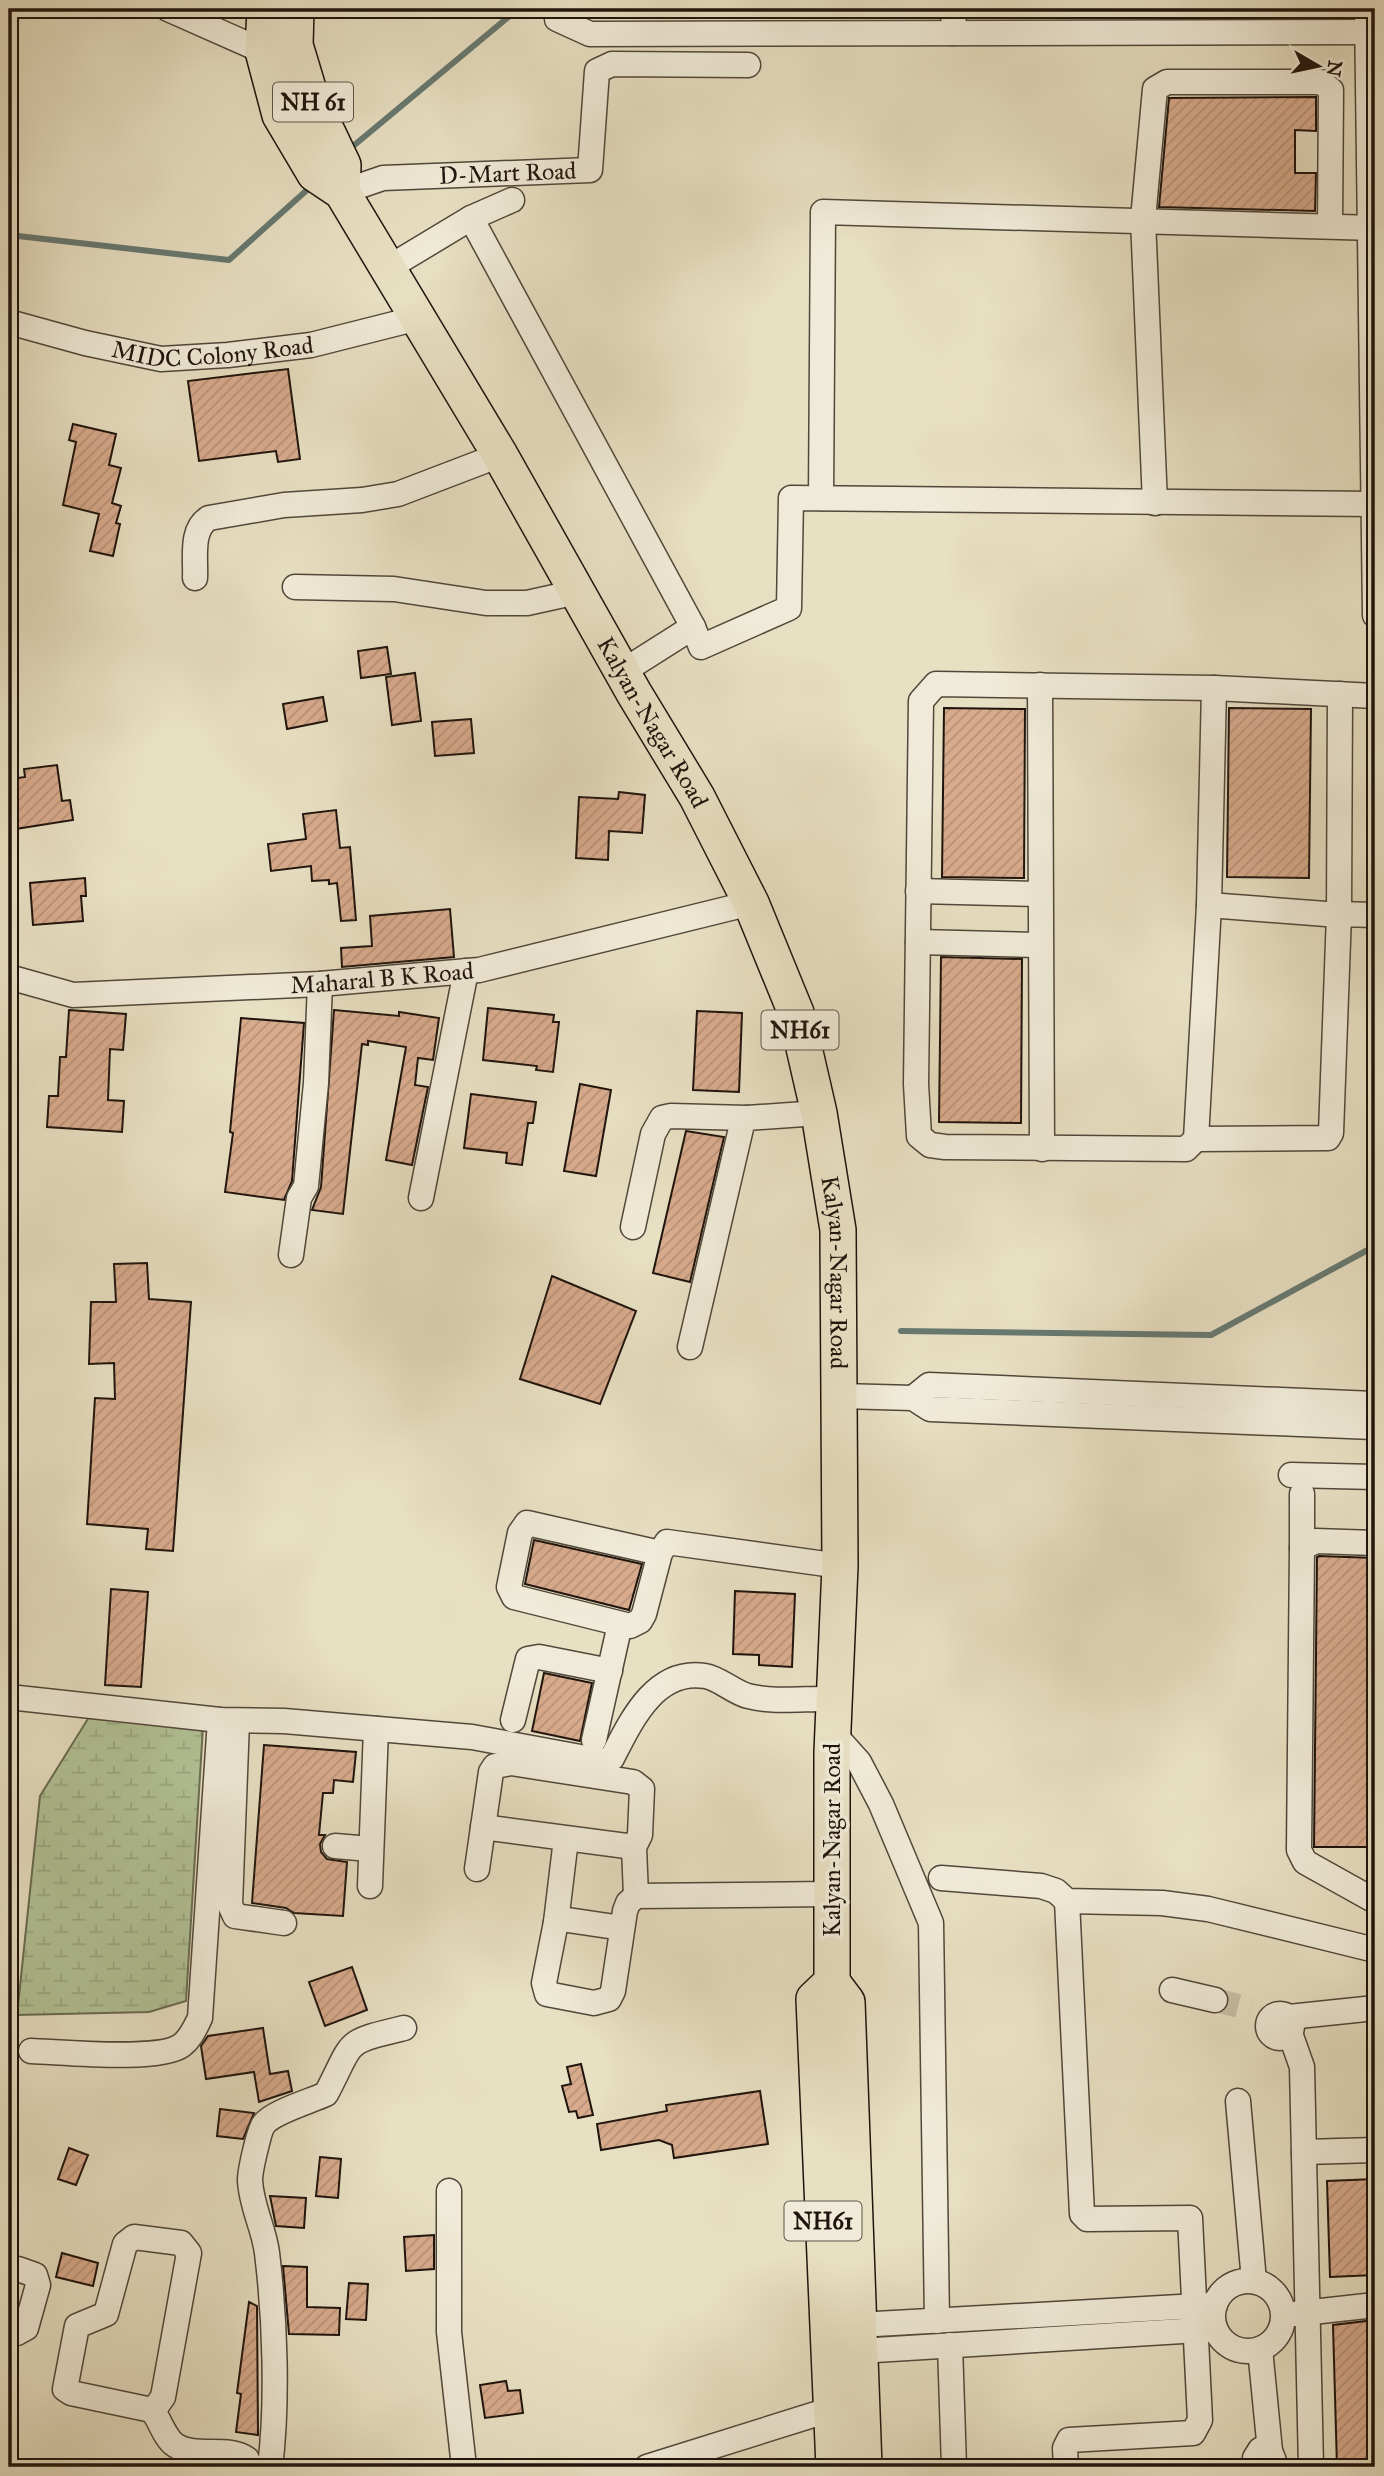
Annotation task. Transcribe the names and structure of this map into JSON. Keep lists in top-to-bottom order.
{
  "streets": {
    "highway": ["NH 61", "Kalyan-Nagar Road", "NH61"],
    "street": ["D-Mart Road", "MIDC Colony Road", "Maharal B K Road"]
  },
  "crossings": [
    ["NH 61", "D-Mart Road"],
    ["NH 61", "Kalyan-Nagar Road"],
    ["D-Mart Road", "Kalyan-Nagar Road"],
    ["MIDC Colony Road", "Kalyan-Nagar Road"],
    ["Kalyan-Nagar Road", "Maharal B K Road"],
    ["Kalyan-Nagar Road", "NH61"]
  ],
  "north": "right"
}
